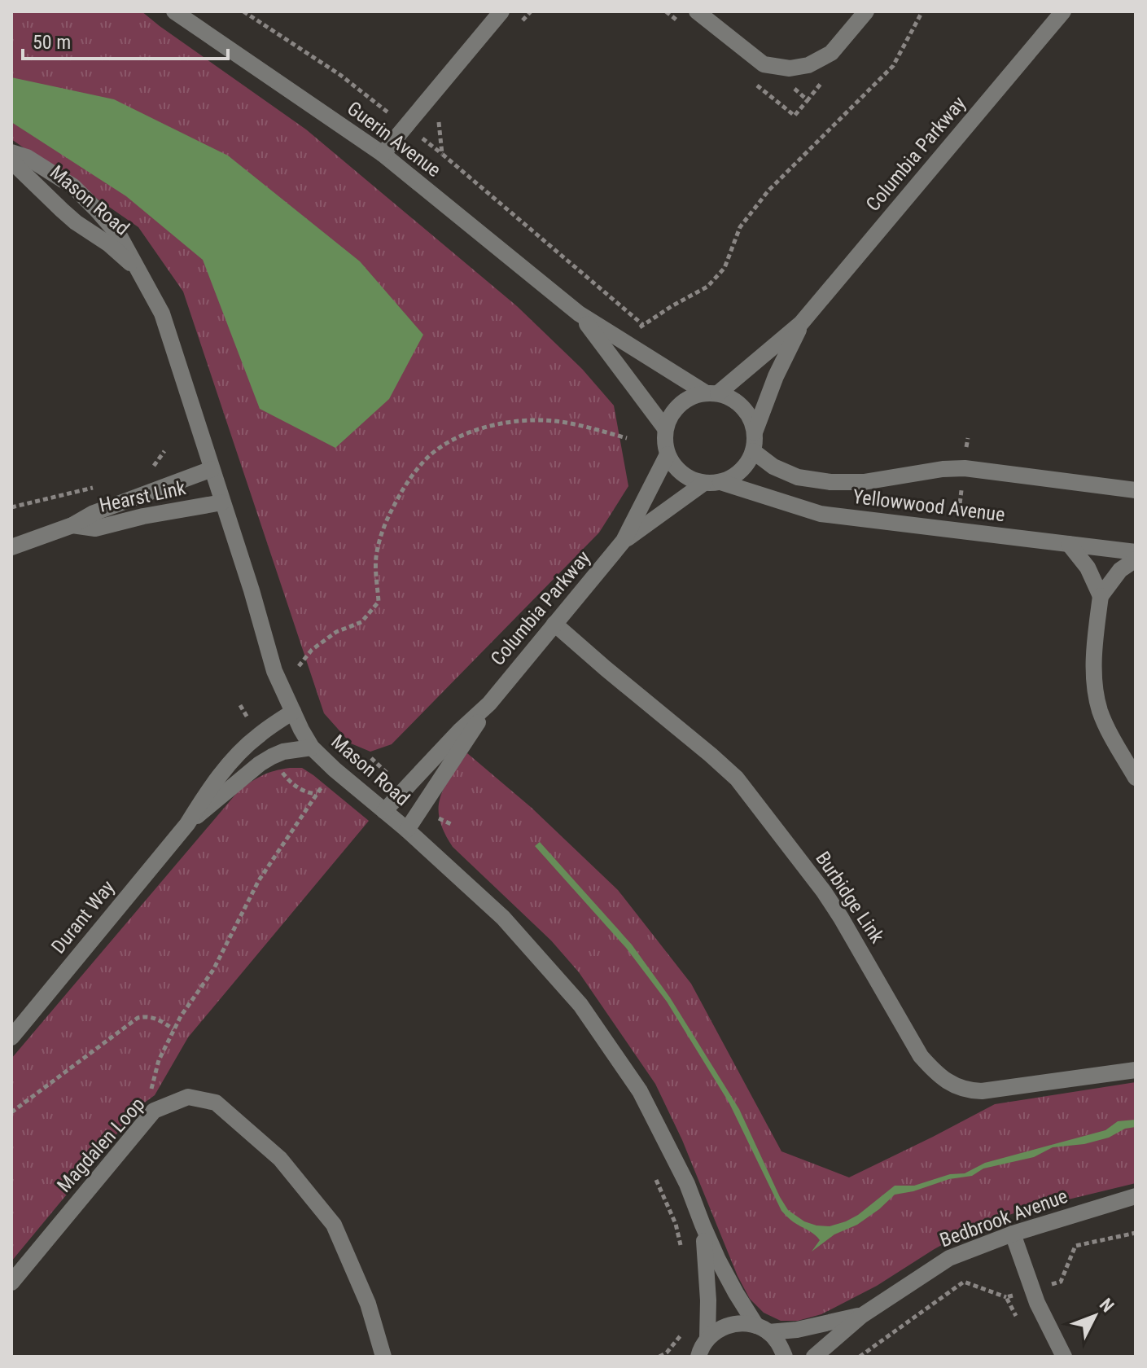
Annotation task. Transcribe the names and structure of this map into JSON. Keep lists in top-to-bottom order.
{
  "streets": {
    "street": [
      "Guerin Avenue",
      "Columbia Parkway",
      "Mason Road",
      "Hearst Link",
      "Yellowwood Avenue",
      "Burbidge Link",
      "Durant Way",
      "Magdalen Loop",
      "Bedbrook Avenue"
    ]
  },
  "crossings": [
    ["Guerin Avenue", "Columbia Parkway"],
    ["Guerin Avenue", "Yellowwood Avenue"],
    ["Columbia Parkway", "Mason Road"],
    ["Columbia Parkway", "Yellowwood Avenue"],
    ["Columbia Parkway", "Burbidge Link"],
    ["Mason Road", "Hearst Link"],
    ["Mason Road", "Durant Way"],
    ["Mason Road", "Bedbrook Avenue"]
  ],
  "scale_bar": "50 m",
  "north": "top right"
}
